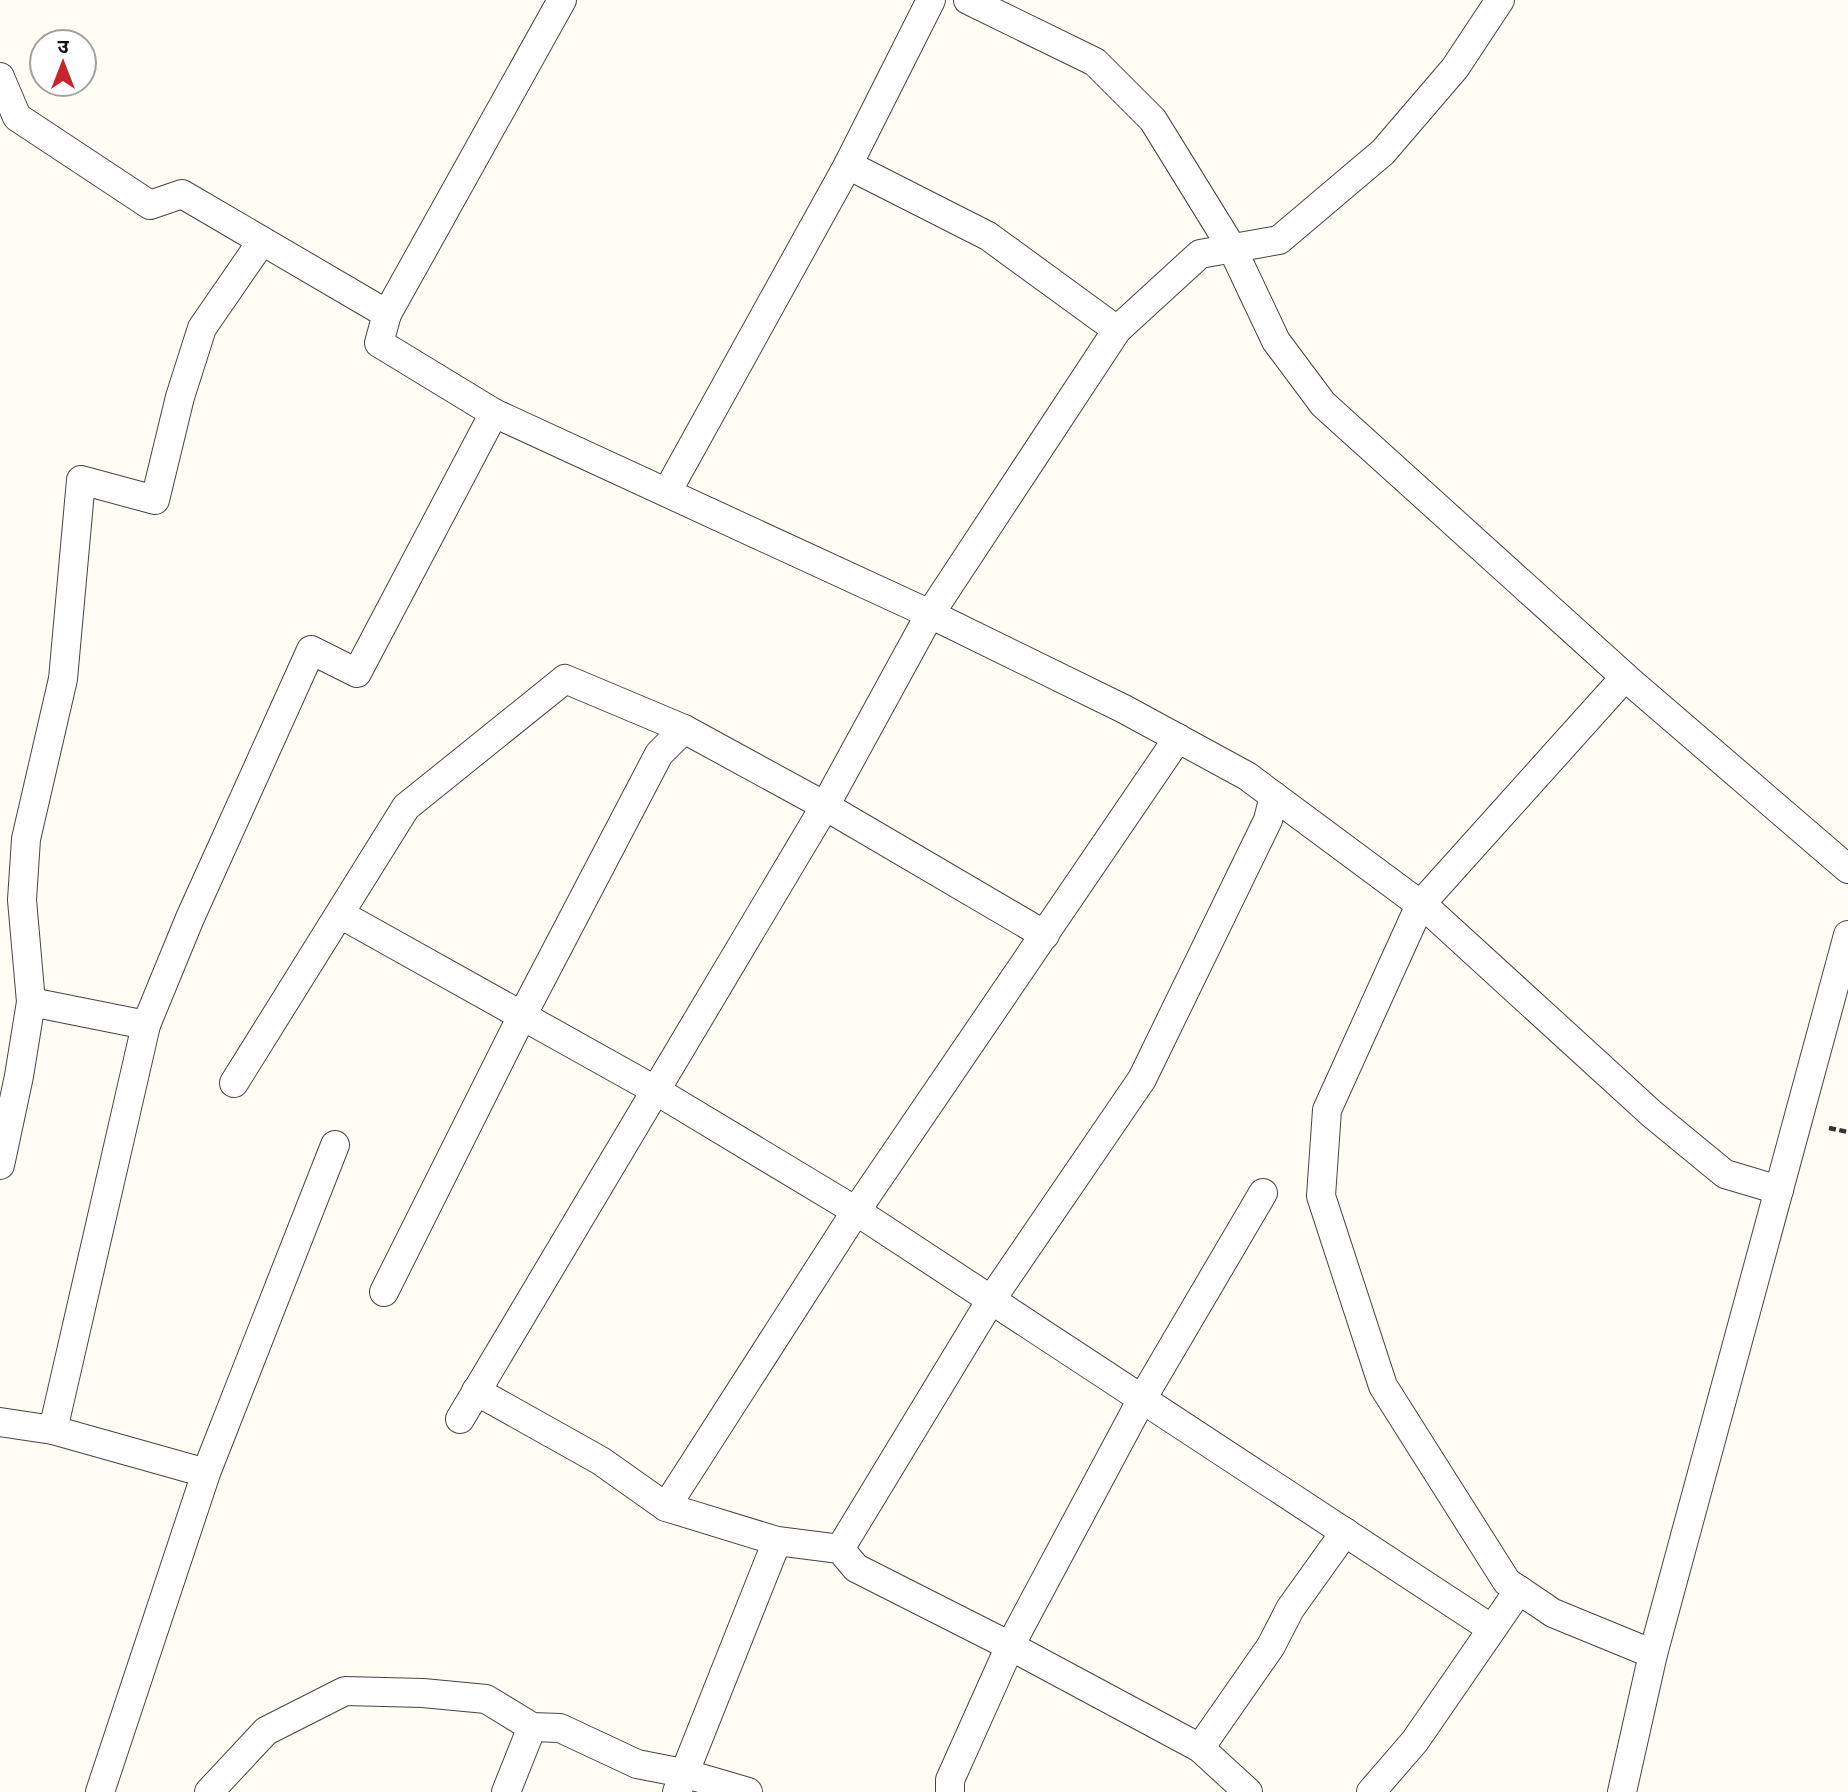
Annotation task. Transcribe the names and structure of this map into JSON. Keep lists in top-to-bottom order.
{
  "north": "top"
}
